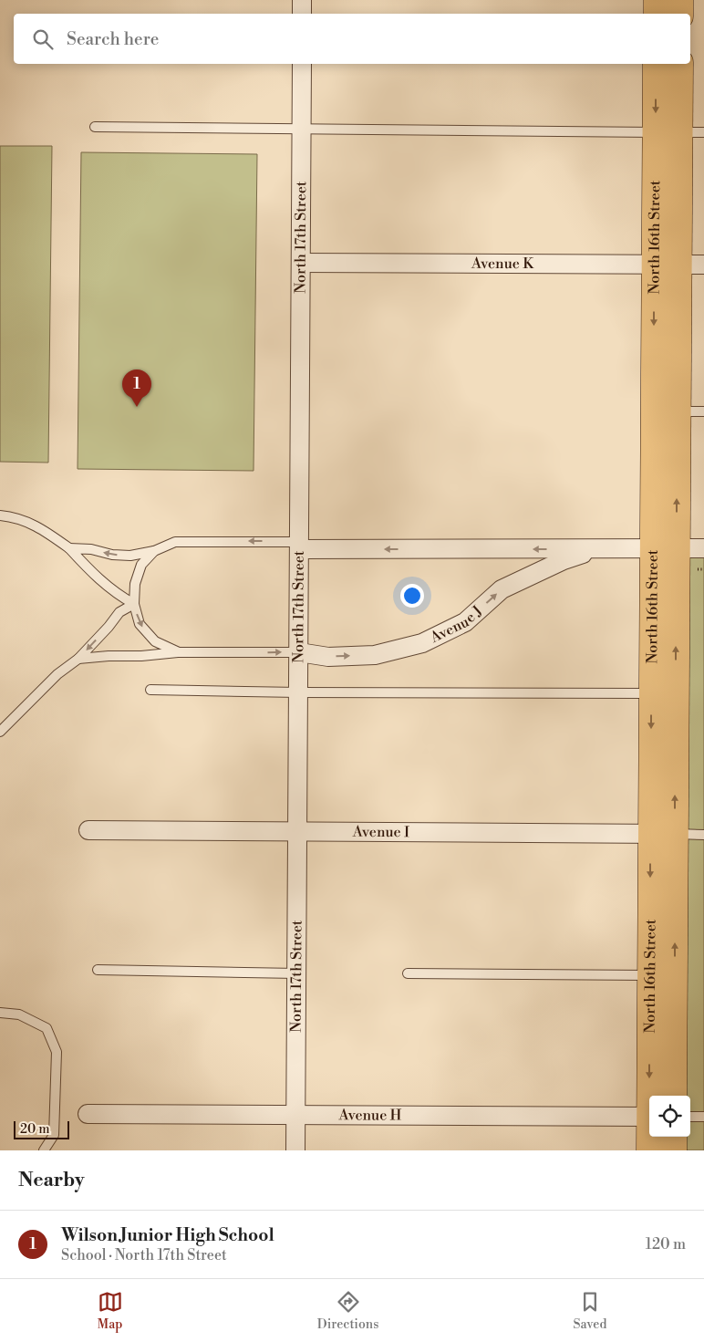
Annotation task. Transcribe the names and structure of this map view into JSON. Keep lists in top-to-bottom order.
{
  "streets": {
    "main road": ["North 16th Street"],
    "street": [
      "North 17th Street",
      "Avenue K",
      "Avenue J",
      "Avenue I",
      "Avenue H"
    ]
  },
  "crossings": [
    ["North 17th Street", "Avenue K"],
    ["North 17th Street", "Avenue J"],
    ["North 17th Street", "Avenue I"],
    ["North 17th Street", "Avenue H"],
    ["North 16th Street", "Avenue K"],
    ["North 16th Street", "Avenue J"],
    ["North 16th Street", "Avenue I"]
  ],
  "scale_bar": "20 m",
  "page": {
    "search": "Search here",
    "pins": "1",
    "scale": "20 m",
    "heading": "Nearby",
    "list": [
      {
        "mark": "1",
        "name": "Wilson Junior High School",
        "note": "School · North 17th Street",
        "value": "120 m"
      }
    ],
    "nav": ["Map", "Directions", "Saved"]
  }
}
